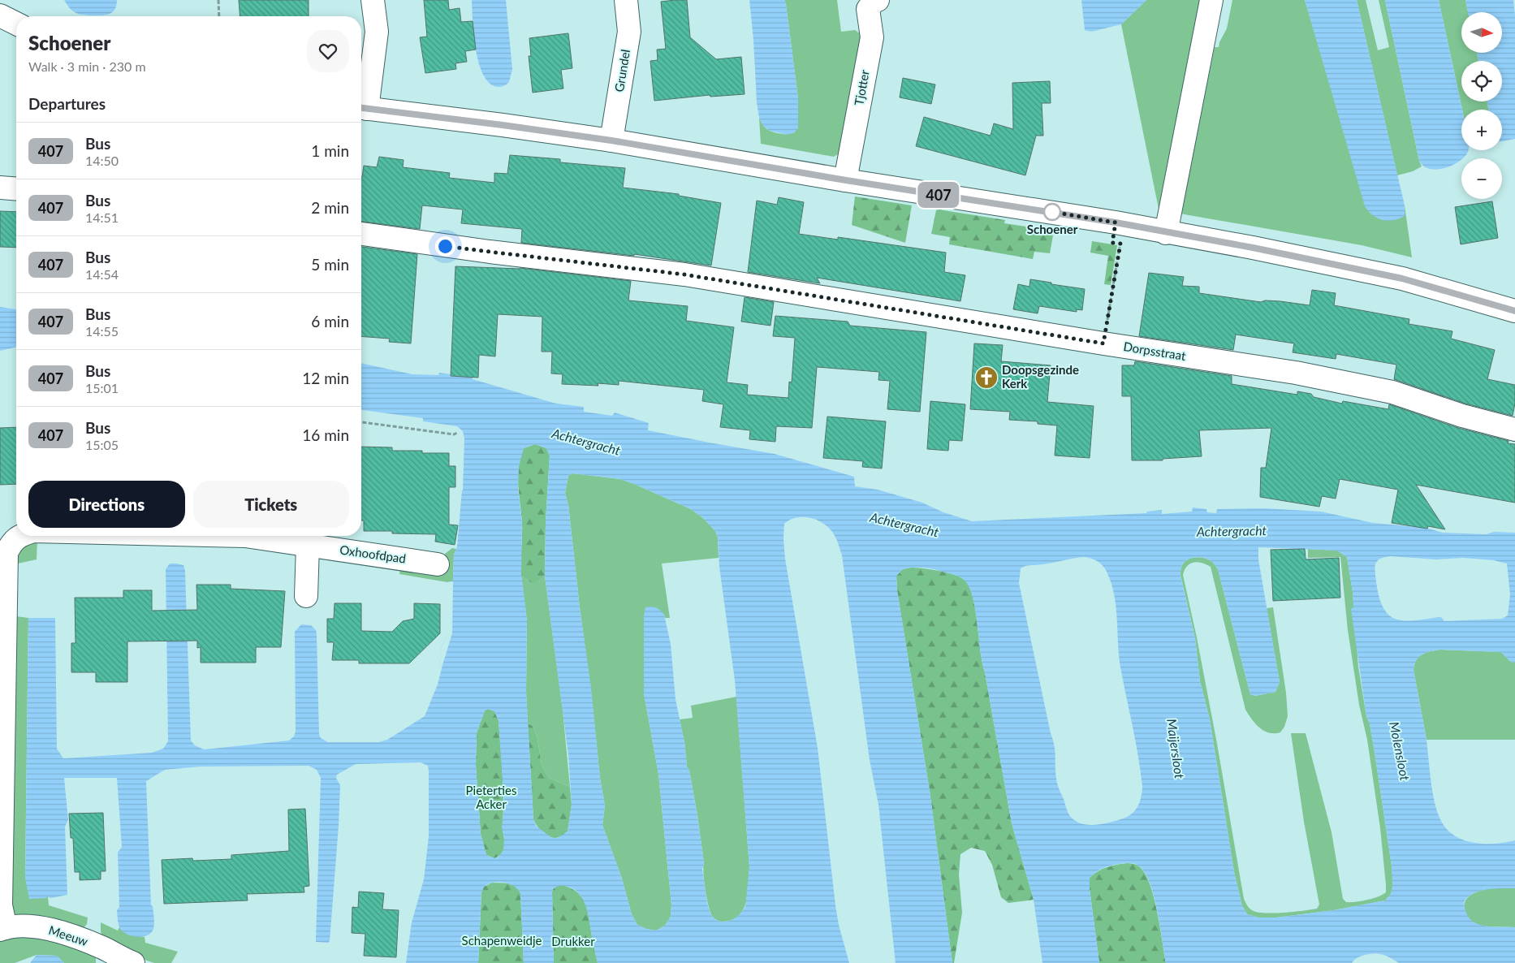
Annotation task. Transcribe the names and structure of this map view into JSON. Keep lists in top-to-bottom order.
{
  "streets": {
    "street": [
      "Grundel",
      "Tjotter",
      "Dorpsstraat",
      "Oxhoofdpad",
      "Meeuw"
    ]
  },
  "crossings": [
    ["Oxhoofdpad", "Meeuw"]
  ],
  "water": ["Achtergracht", "Maijersloot", "Molensloot"],
  "parks": ["Pieterties Acker", "Schapenweidje", "Drukker"],
  "places": {
    "other": ["Schoener"],
    "church": ["Doopsgezinde Kerk"]
  },
  "lines": ["bus line 407"],
  "north": "right",
  "page": {
    "on_map": "407",
    "map_buttons": ["+", "−"],
    "heading": [
      ["Schoener", "Walk · 3 min · 230 m"],
      "Departures"
    ],
    "list": [
      {
        "mark": "407",
        "name": "Bus",
        "note": "14:50",
        "value": "1 min"
      },
      {
        "mark": "407",
        "name": "Bus",
        "note": "14:51",
        "value": "2 min"
      },
      {
        "mark": "407",
        "name": "Bus",
        "note": "14:54",
        "value": "5 min"
      },
      {
        "mark": "407",
        "name": "Bus",
        "note": "14:55",
        "value": "6 min"
      },
      {
        "mark": "407",
        "name": "Bus",
        "note": "15:01",
        "value": "12 min"
      },
      {
        "mark": "407",
        "name": "Bus",
        "note": "15:05",
        "value": "16 min"
      }
    ],
    "buttons": ["Directions", "Tickets"]
  }
}
